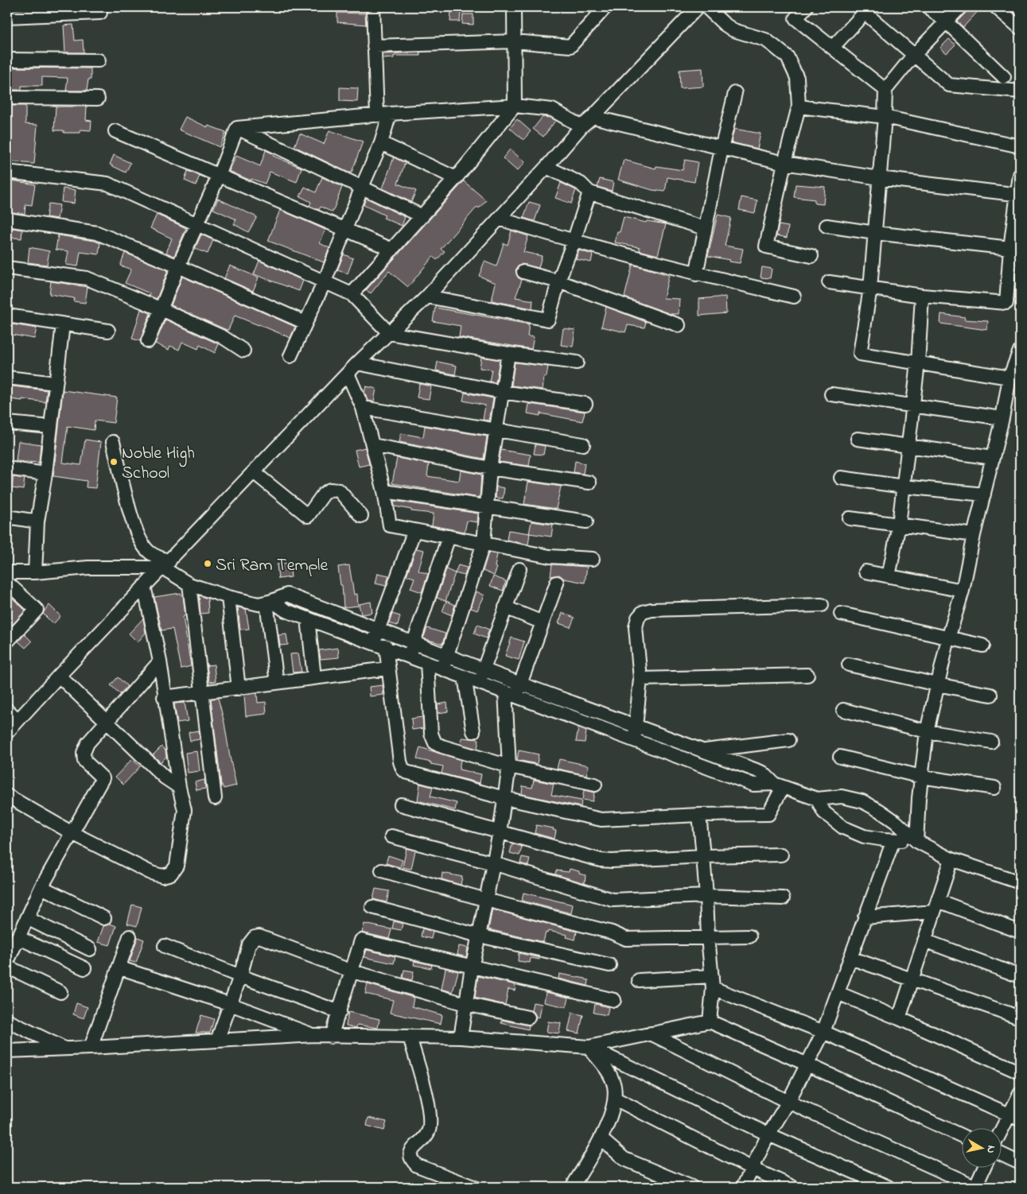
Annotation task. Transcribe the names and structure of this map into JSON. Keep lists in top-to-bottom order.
{
  "places": ["Noble High School", "Sri Ram Temple"],
  "north": "right"
}
